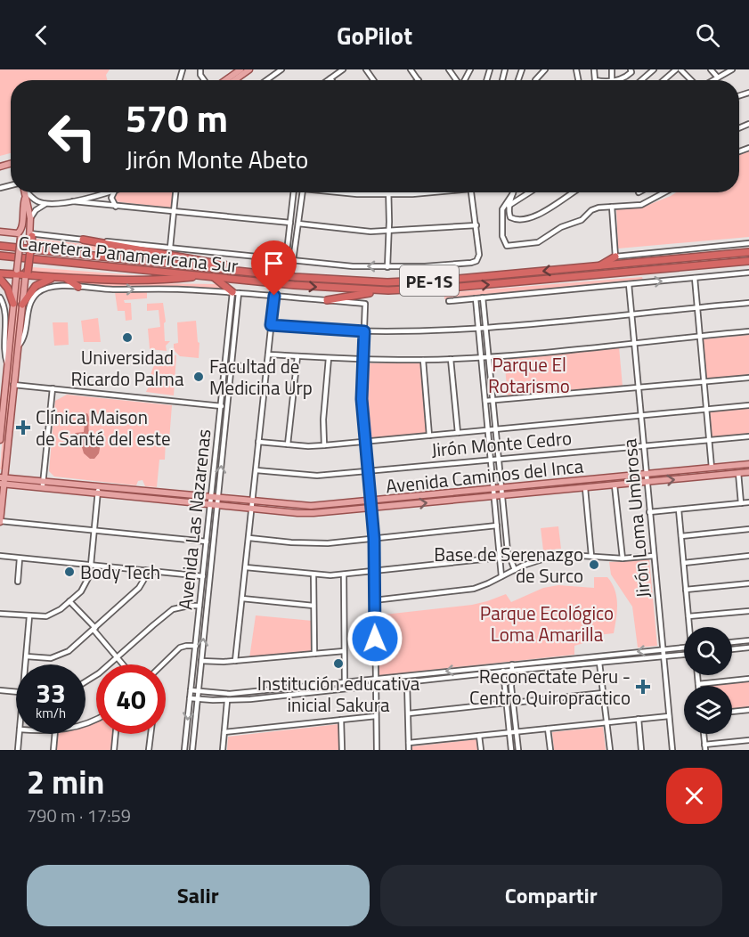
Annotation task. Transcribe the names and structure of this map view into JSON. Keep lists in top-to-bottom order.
{
  "streets": {
    "highway": ["Carretera Panamericana Sur", "PE-1S"],
    "main road": ["Avenida Caminos del Inca"],
    "street": ["Jirón Monte Cedro", "Jirón Loma Umbrosa", "Avenida Las Nazarenas"]
  },
  "crossings": [
    ["Carretera Panamericana Sur", "PE-1S"],
    ["Jirón Monte Cedro", "Jirón Loma Umbrosa"],
    ["Avenida Caminos del Inca", "Jirón Loma Umbrosa"],
    ["Avenida Caminos del Inca", "Avenida Las Nazarenas"]
  ],
  "parks": ["Parque El Rotarismo", "Parque Ecológico Loma Amarilla"],
  "places": {
    "other": [
      "Universidad Ricardo Palma",
      "Facultad de Medicina Urp",
      "Base de Serenazgo de Surco",
      "Body Tech",
      "Institución educativa inicial Sakura"
    ],
    "health": ["Clínica Maison de Santé del este", "Reconectate Peru - Centro Quiropractico"]
  },
  "page": {
    "header": "GoPilot",
    "turn": ["570 m", "Jirón Monte Abeto"],
    "speed": "33 km/h",
    "limit": "40",
    "heading": ["2 min", "790 m · 17:59"],
    "buttons": ["Salir", "Compartir"]
  }
}
